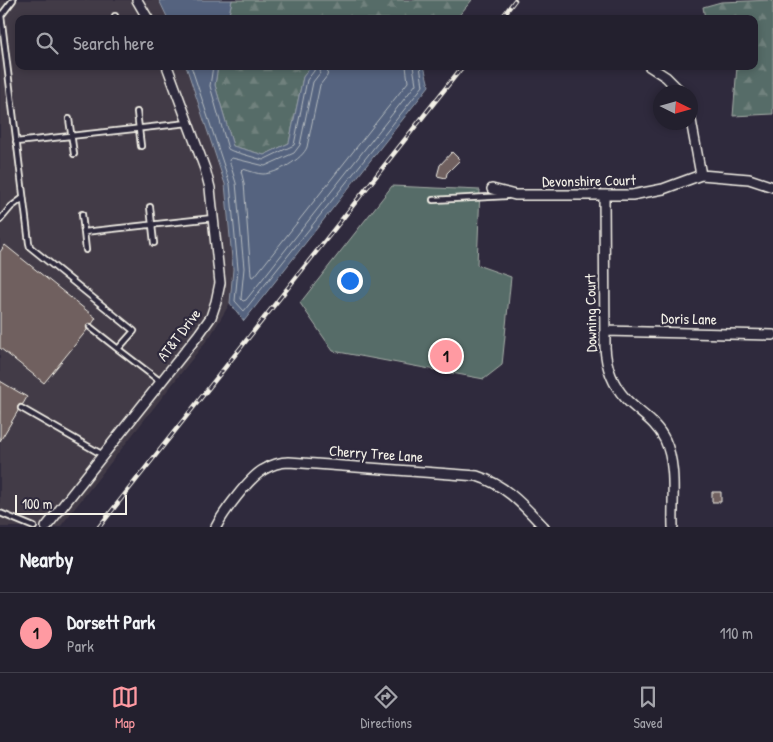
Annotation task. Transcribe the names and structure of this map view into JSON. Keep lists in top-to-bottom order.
{
  "streets": {
    "street": [
      "Devonshire Court",
      "Downing Court",
      "Doris Lane",
      "AT&T Drive",
      "Cherry Tree Lane"
    ]
  },
  "crossings": [
    ["Devonshire Court", "Downing Court"],
    ["Downing Court", "Doris Lane"]
  ],
  "scale_bar": "100 m",
  "north": "right",
  "page": {
    "search": "Search here",
    "pins": "1",
    "scale": "100 m",
    "heading": "Nearby",
    "list": [
      {
        "mark": "1",
        "name": "Dorsett Park",
        "note": "Park",
        "value": "110 m"
      }
    ],
    "nav": ["Map", "Directions", "Saved"]
  }
}
